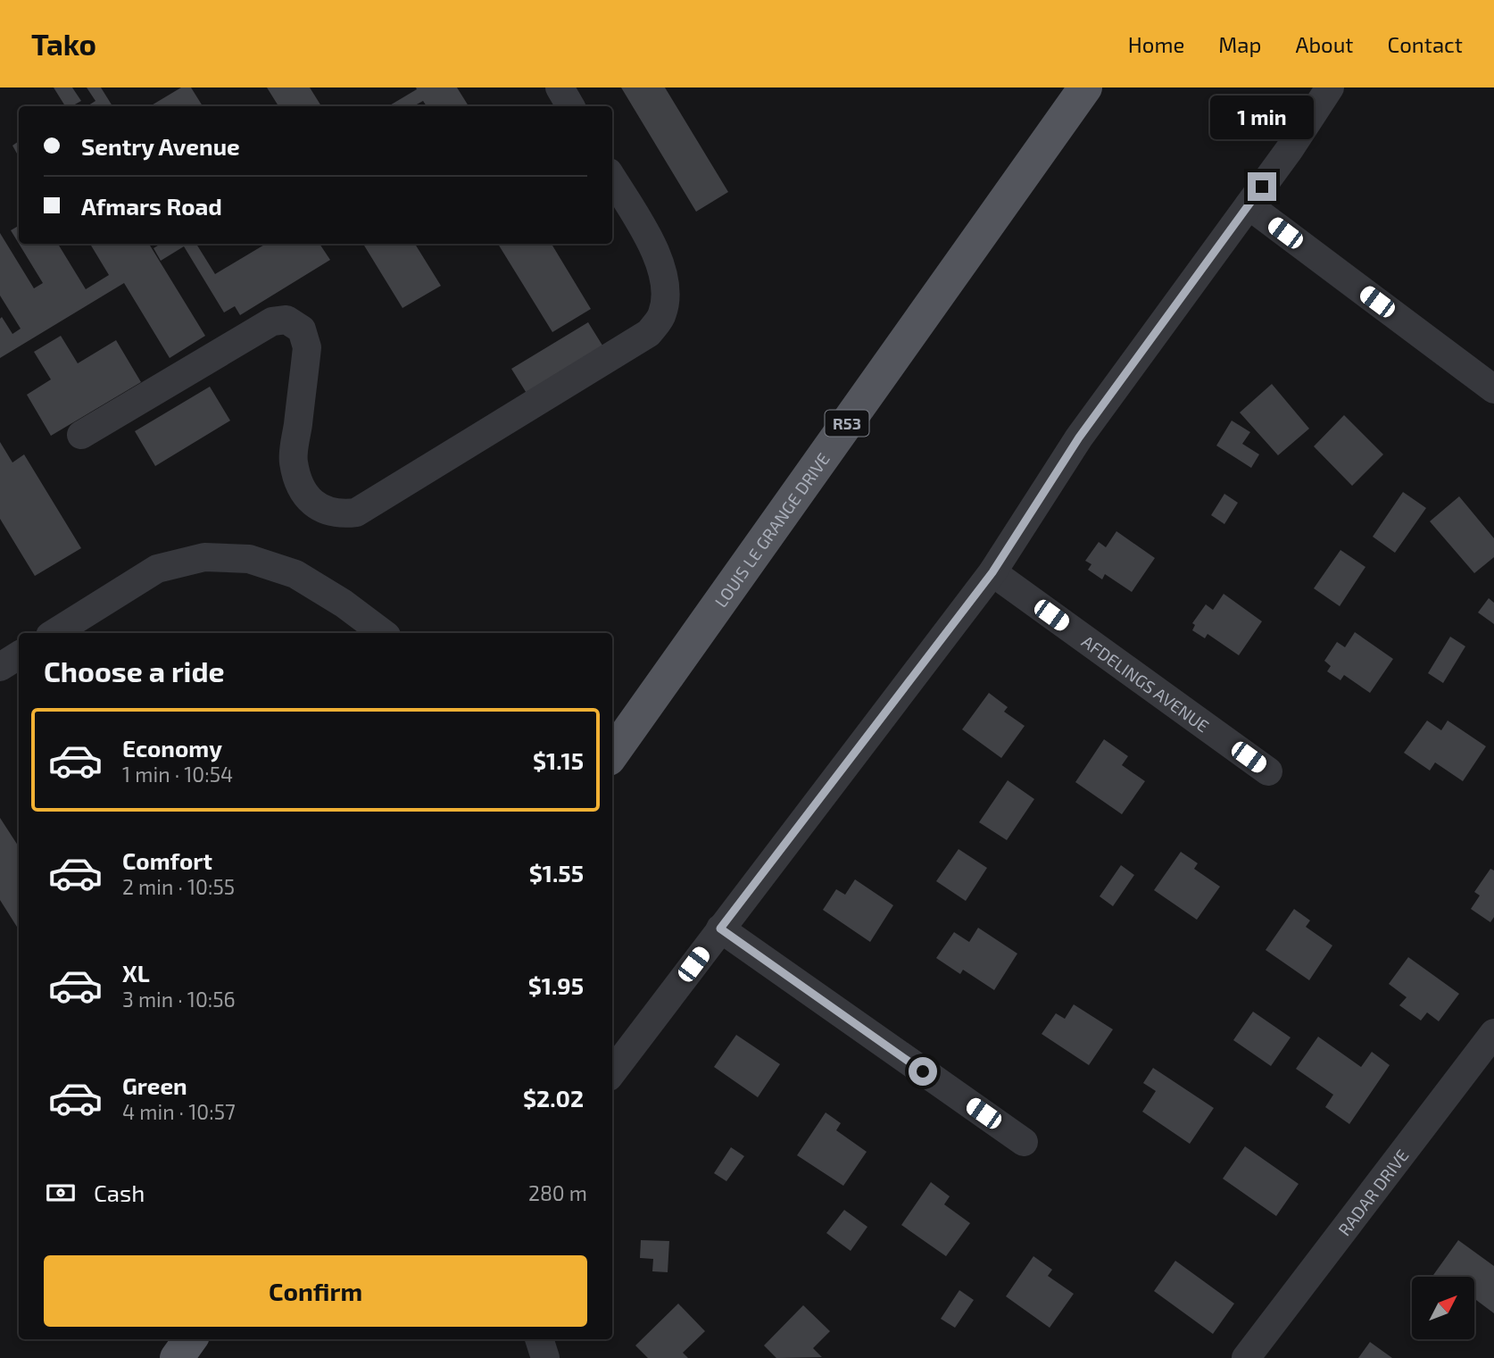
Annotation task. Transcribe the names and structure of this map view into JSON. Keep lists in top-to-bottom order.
{
  "streets": {
    "main road": ["R53", "LOUIS LE GRANGE DRIVE"],
    "street": ["AFDELINGS AVENUE", "RADAR DRIVE"]
  },
  "north": "top right",
  "page": {
    "header": "Tako",
    "nav": [
      "Home",
      "Map",
      "About",
      "Contact"
    ],
    "bubble": "1 min",
    "banner": ["Sentry Avenue", "Afmars Road"],
    "heading": "Choose a ride",
    "list": [
      {
        "name": "Economy",
        "note": "1 min · 10:54",
        "value": "$1.15"
      },
      {
        "name": "Comfort",
        "note": "2 min · 10:55",
        "value": "$1.55"
      },
      {
        "name": "XL",
        "note": "3 min · 10:56",
        "value": "$1.95"
      },
      {
        "name": "Green",
        "note": "4 min · 10:57",
        "value": "$2.02"
      }
    ],
    "pay": ["Cash", "280 m"],
    "buttons": "Confirm"
  }
}
